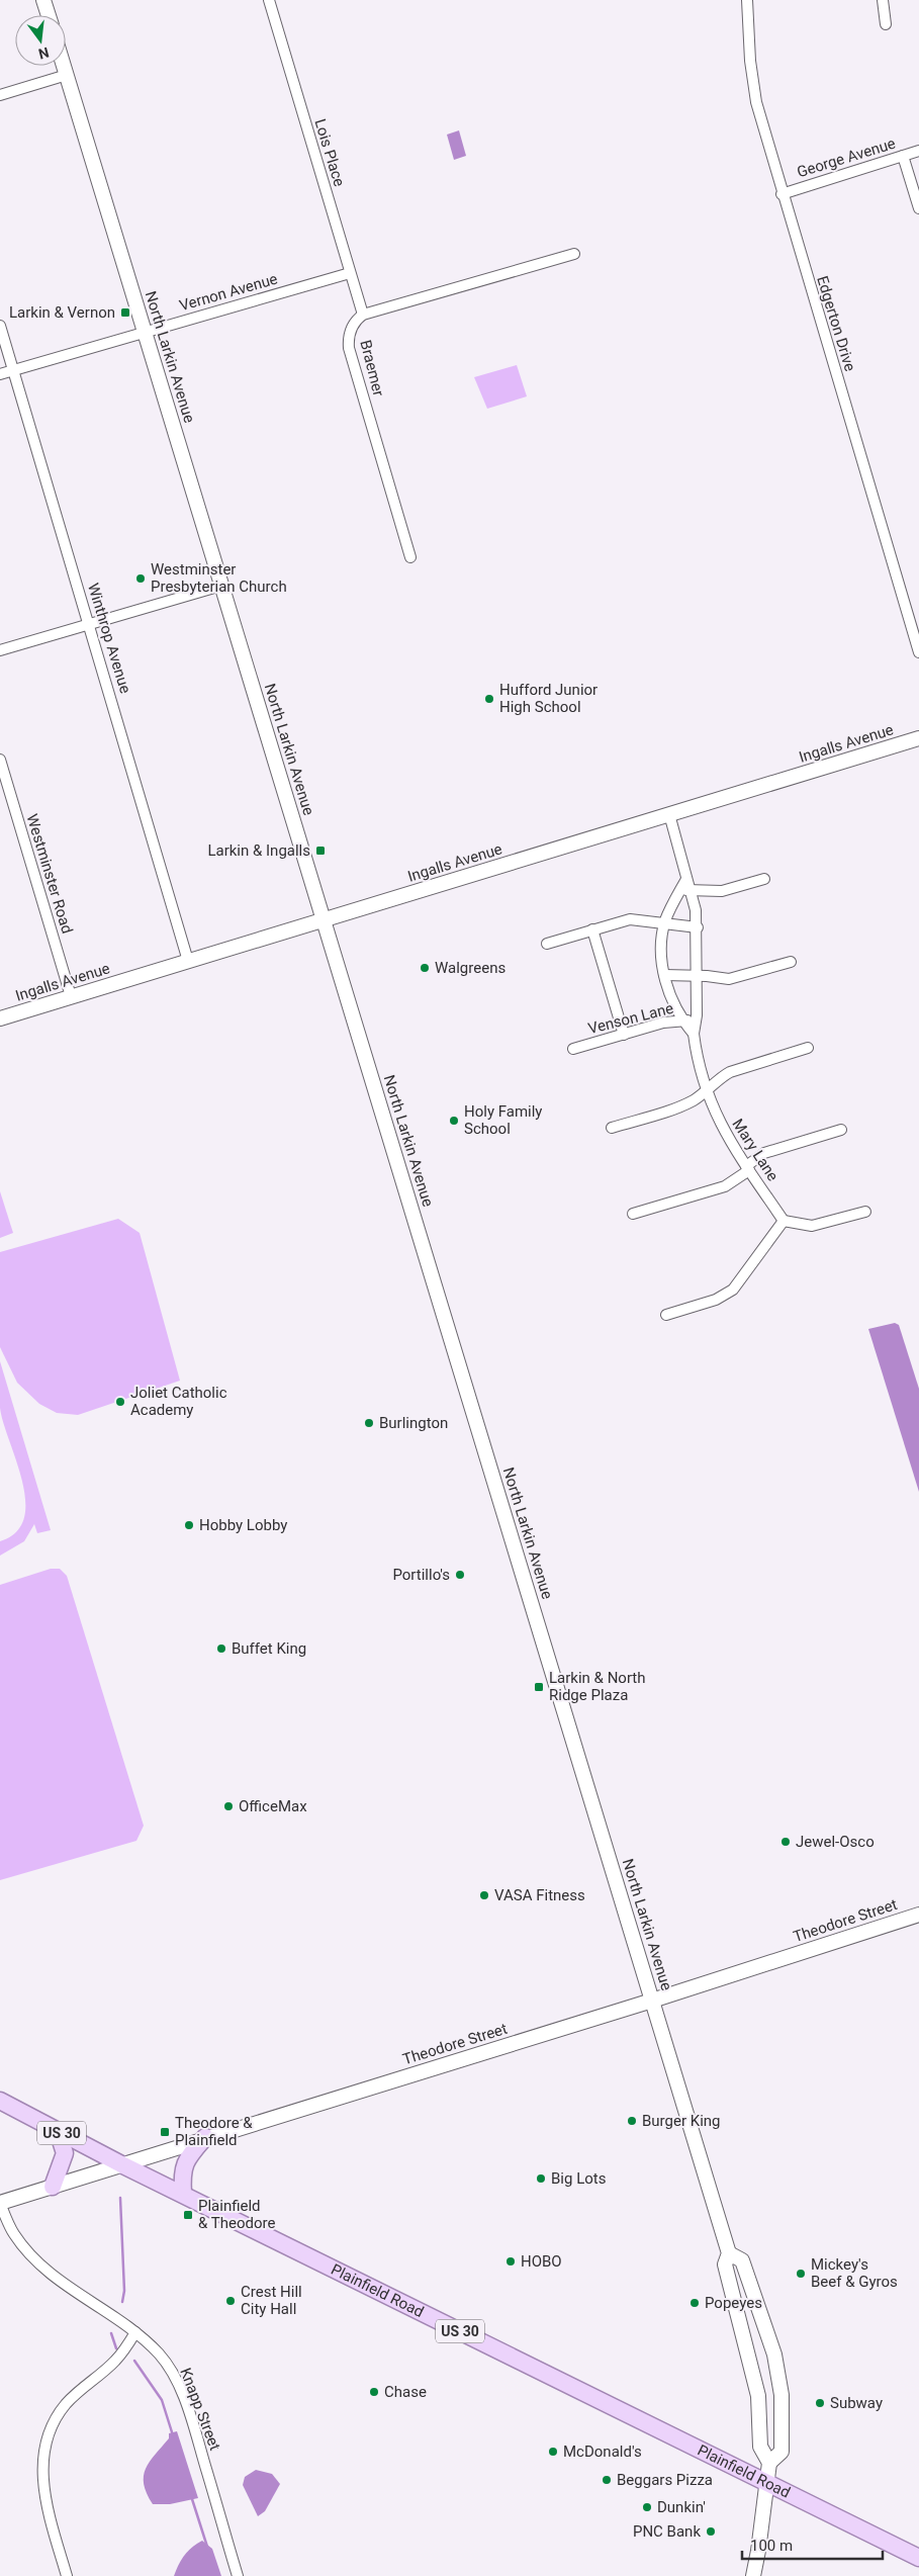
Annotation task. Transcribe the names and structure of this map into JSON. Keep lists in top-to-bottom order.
{
  "streets": {
    "main road": [
      "North Larkin Avenue",
      "Ingalls Avenue",
      "Theodore Street",
      "US 30",
      "Plainfield Road"
    ],
    "street": [
      "Lois Place",
      "George Avenue",
      "Vernon Avenue",
      "Edgerton Drive",
      "Braemer",
      "Winthrop Avenue",
      "Westminster Road",
      "Venson Lane",
      "Mary Lane",
      "Knapp Street"
    ]
  },
  "crossings": [
    ["Lois Place", "Vernon Avenue"],
    ["Lois Place", "Braemer"],
    ["George Avenue", "Edgerton Drive"],
    ["Vernon Avenue", "North Larkin Avenue"],
    ["Vernon Avenue", "Winthrop Avenue"],
    ["North Larkin Avenue", "Ingalls Avenue"],
    ["North Larkin Avenue", "Theodore Street"],
    ["North Larkin Avenue", "Plainfield Road"],
    ["Winthrop Avenue", "Ingalls Avenue"],
    ["Ingalls Avenue", "Westminster Road"],
    ["Ingalls Avenue", "Mary Lane"],
    ["Venson Lane", "Mary Lane"],
    ["Theodore Street", "Plainfield Road"],
    ["Theodore Street", "Knapp Street"]
  ],
  "places": {
    "transit": [
      "Larkin & Vernon",
      "Larkin & Ingalls",
      "Larkin & North Ridge Plaza",
      "Theodore & Plainfield",
      "Plainfield & Theodore"
    ],
    "other": [
      "Westminster Presbyterian Church",
      "Hufford Junior High School",
      "Walgreens",
      "Holy Family School",
      "Joliet Catholic Academy",
      "Burlington",
      "Hobby Lobby",
      "Portillo's",
      "Buffet King",
      "OfficeMax",
      "Jewel-Osco",
      "VASA Fitness",
      "Burger King",
      "Big Lots",
      "HOBO",
      "Mickey's Beef & Gyros",
      "Crest Hill City Hall",
      "Popeyes",
      "Chase",
      "Subway",
      "McDonald's",
      "Beggars Pizza",
      "Dunkin'",
      "PNC Bank"
    ]
  },
  "scale_bar": "100 m",
  "north": "bottom"
}
